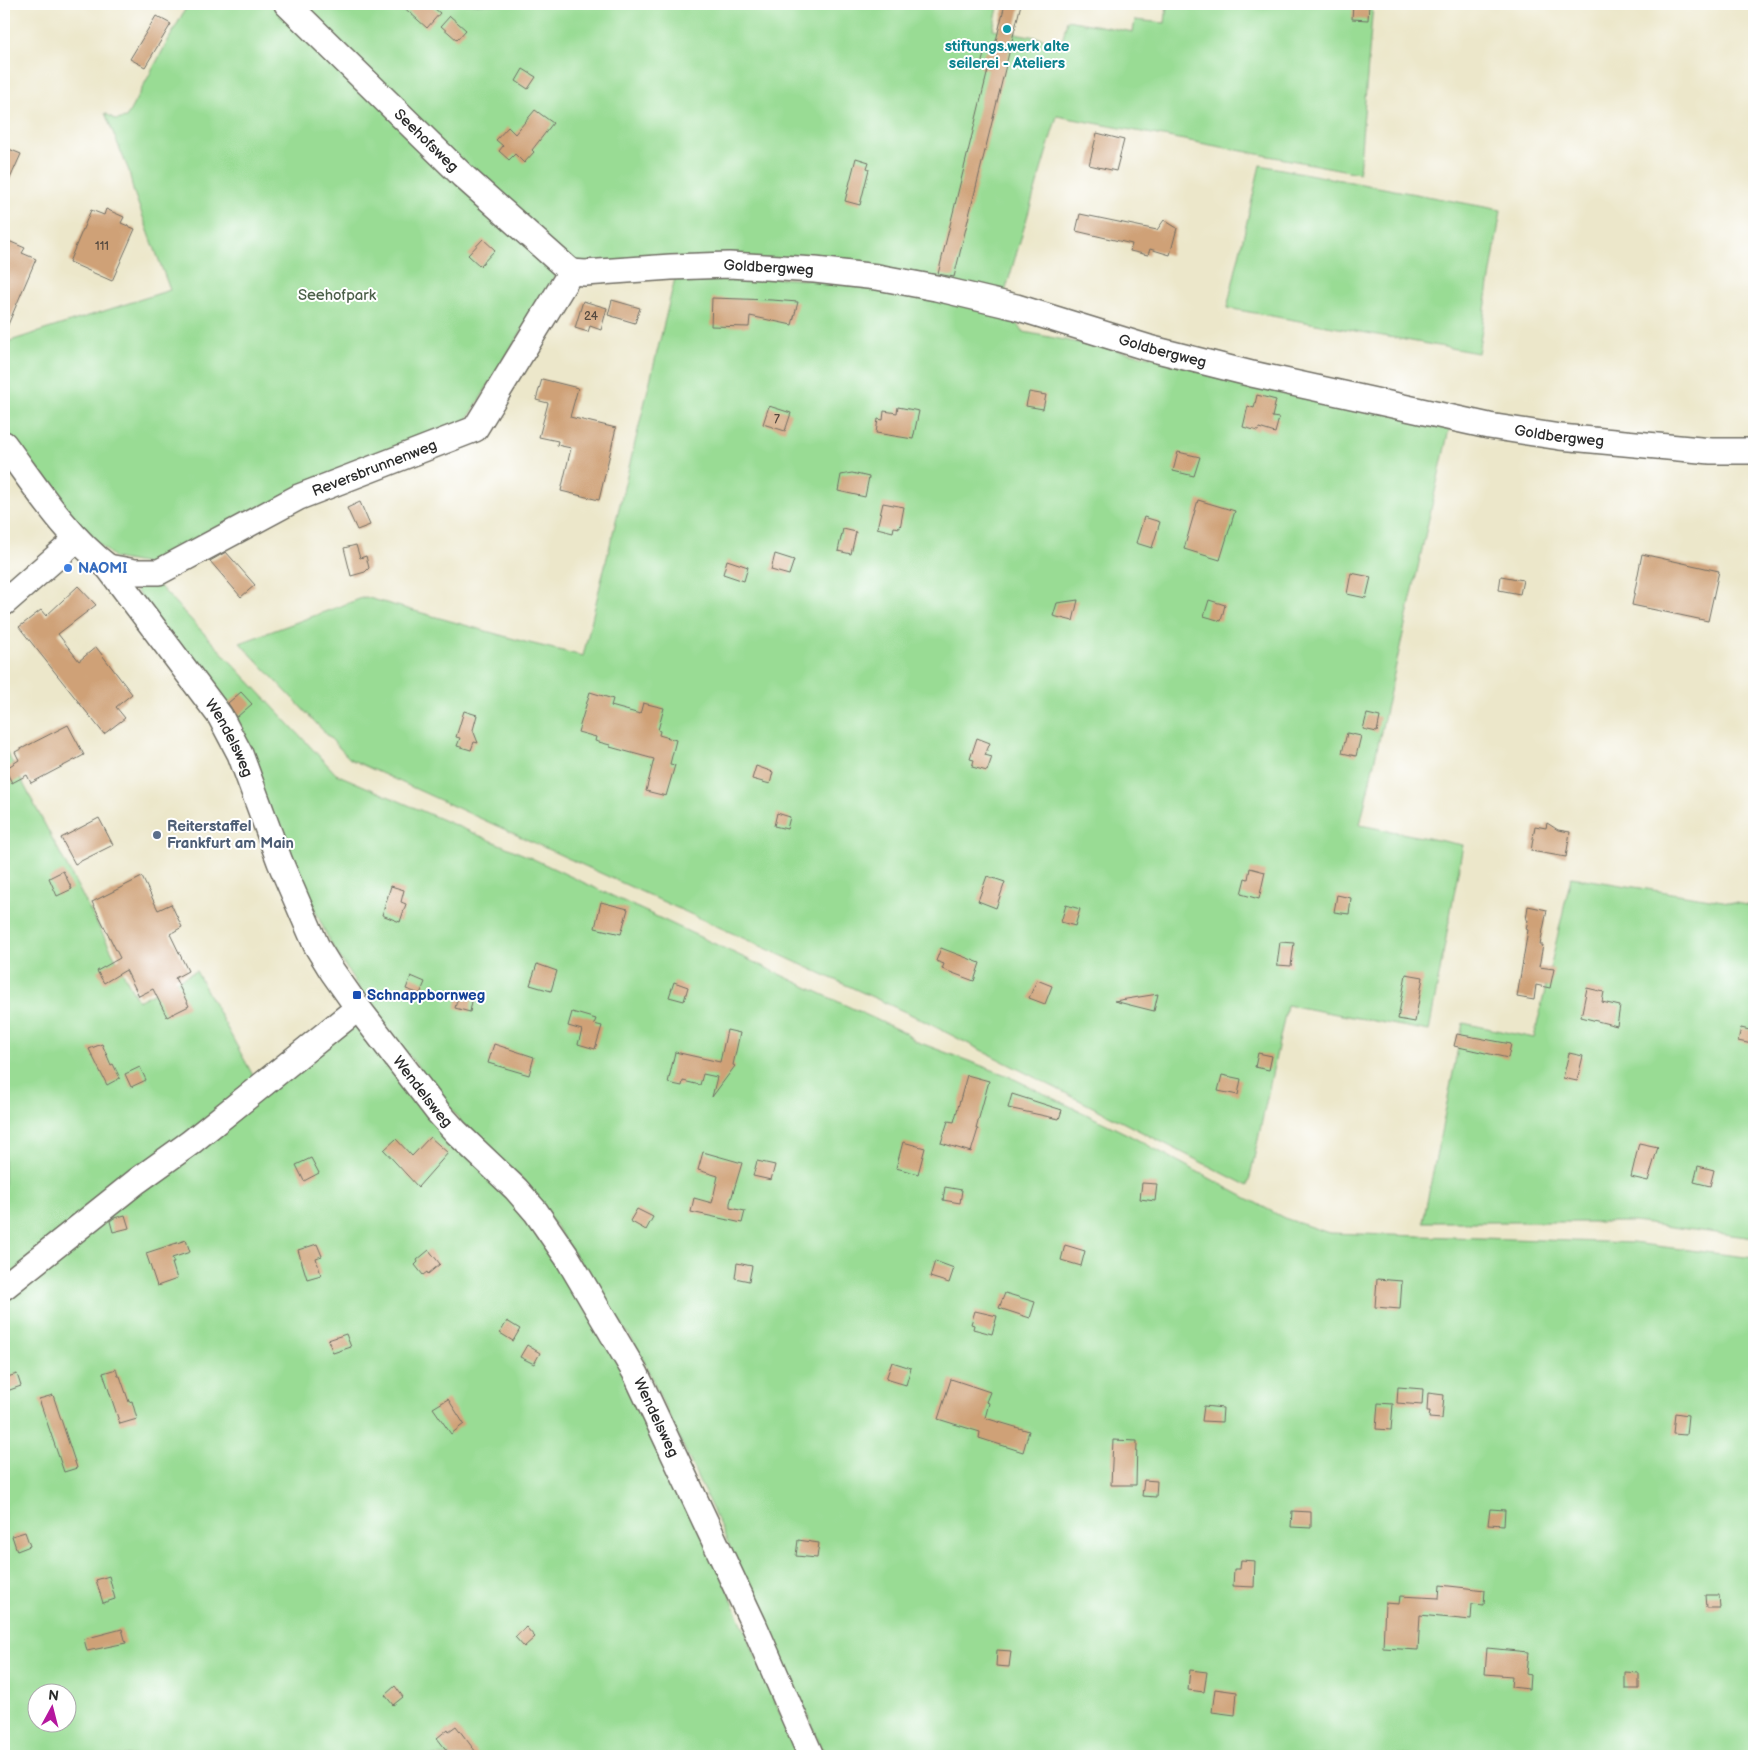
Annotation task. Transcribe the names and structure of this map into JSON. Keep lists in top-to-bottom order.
{
  "streets": {
    "street": [
      "Seehofsweg",
      "Goldbergweg",
      "Reversbrunnenweg",
      "Wendelsweg"
    ]
  },
  "crossings": [
    ["Seehofsweg", "Goldbergweg"],
    ["Seehofsweg", "Reversbrunnenweg"],
    ["Goldbergweg", "Reversbrunnenweg"],
    ["Reversbrunnenweg", "Wendelsweg"]
  ],
  "parks": ["Seehofpark"],
  "places": {
    "other": ["stiftungs.werk alte seilerei - Ateliers", "NAOMI", "Reiterstaffel Frankfurt am Main"],
    "transit": ["Schnappbornweg"]
  },
  "house_numbers": ["111", "24", "7"],
  "north": "top"
}
